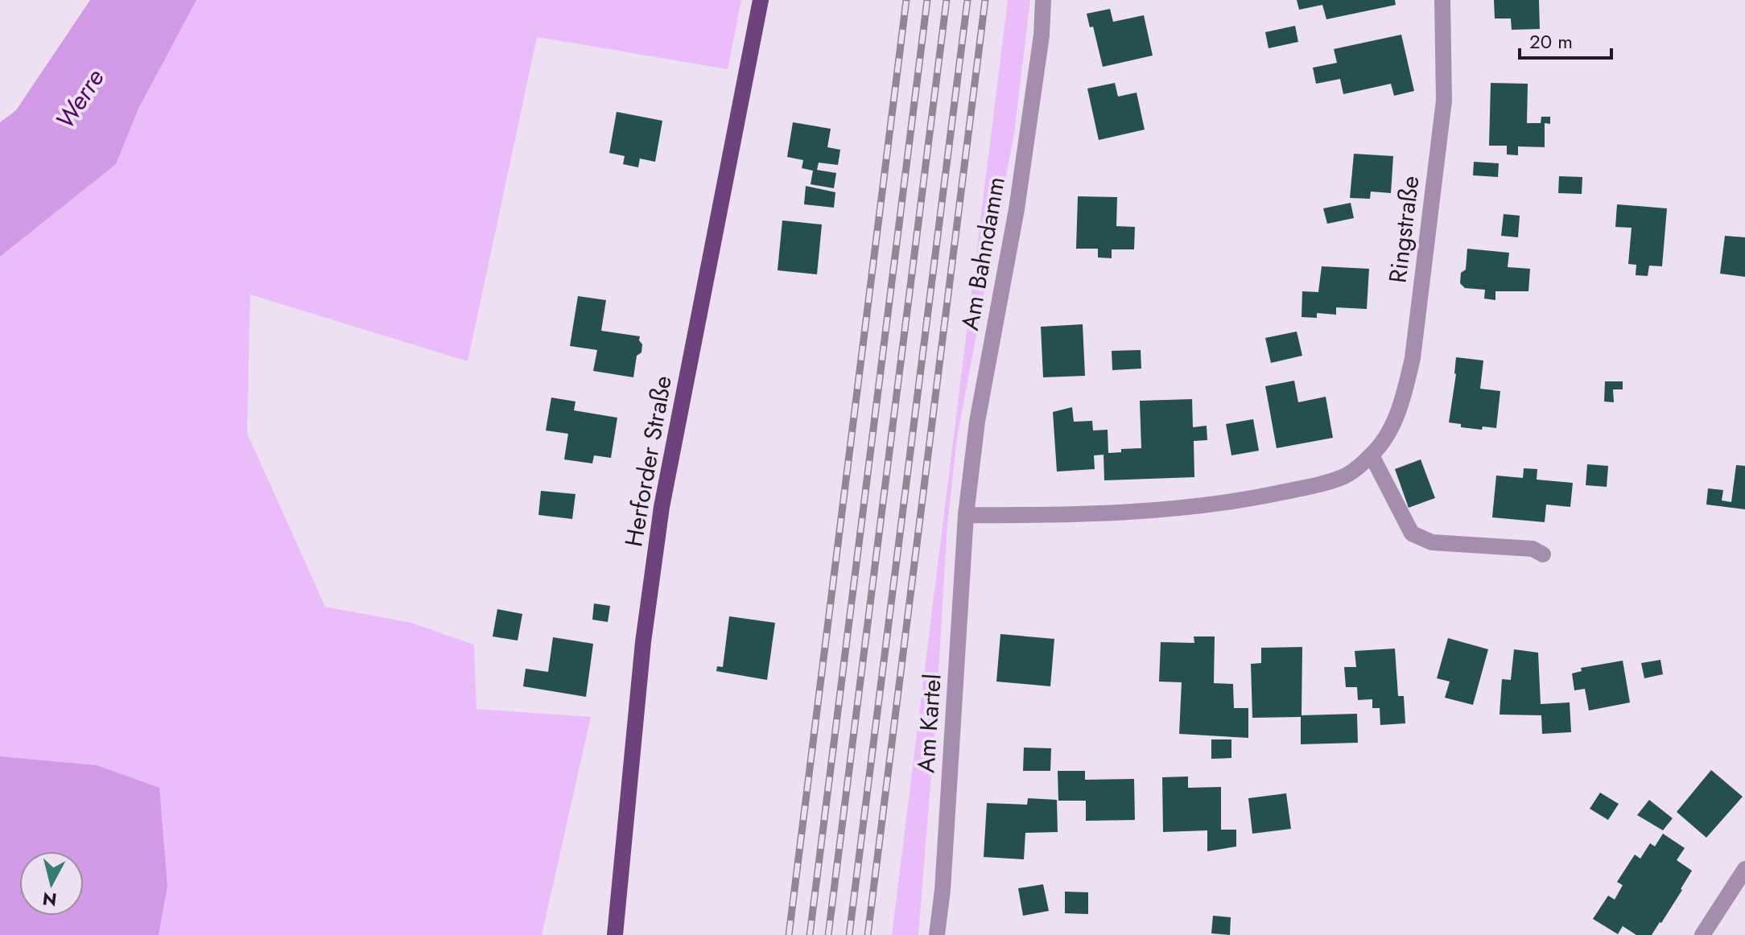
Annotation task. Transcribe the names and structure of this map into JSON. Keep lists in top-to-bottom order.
{
  "streets": {
    "main road": ["Herforder Straße"],
    "street": ["Ringstraße", "Am Bahndamm", "Am Kartel"]
  },
  "crossings": [
    ["Ringstraße", "Am Bahndamm"],
    ["Ringstraße", "Am Kartel"],
    ["Am Bahndamm", "Am Kartel"]
  ],
  "water": ["Werre"],
  "scale_bar": "20 m",
  "north": "bottom"
}
